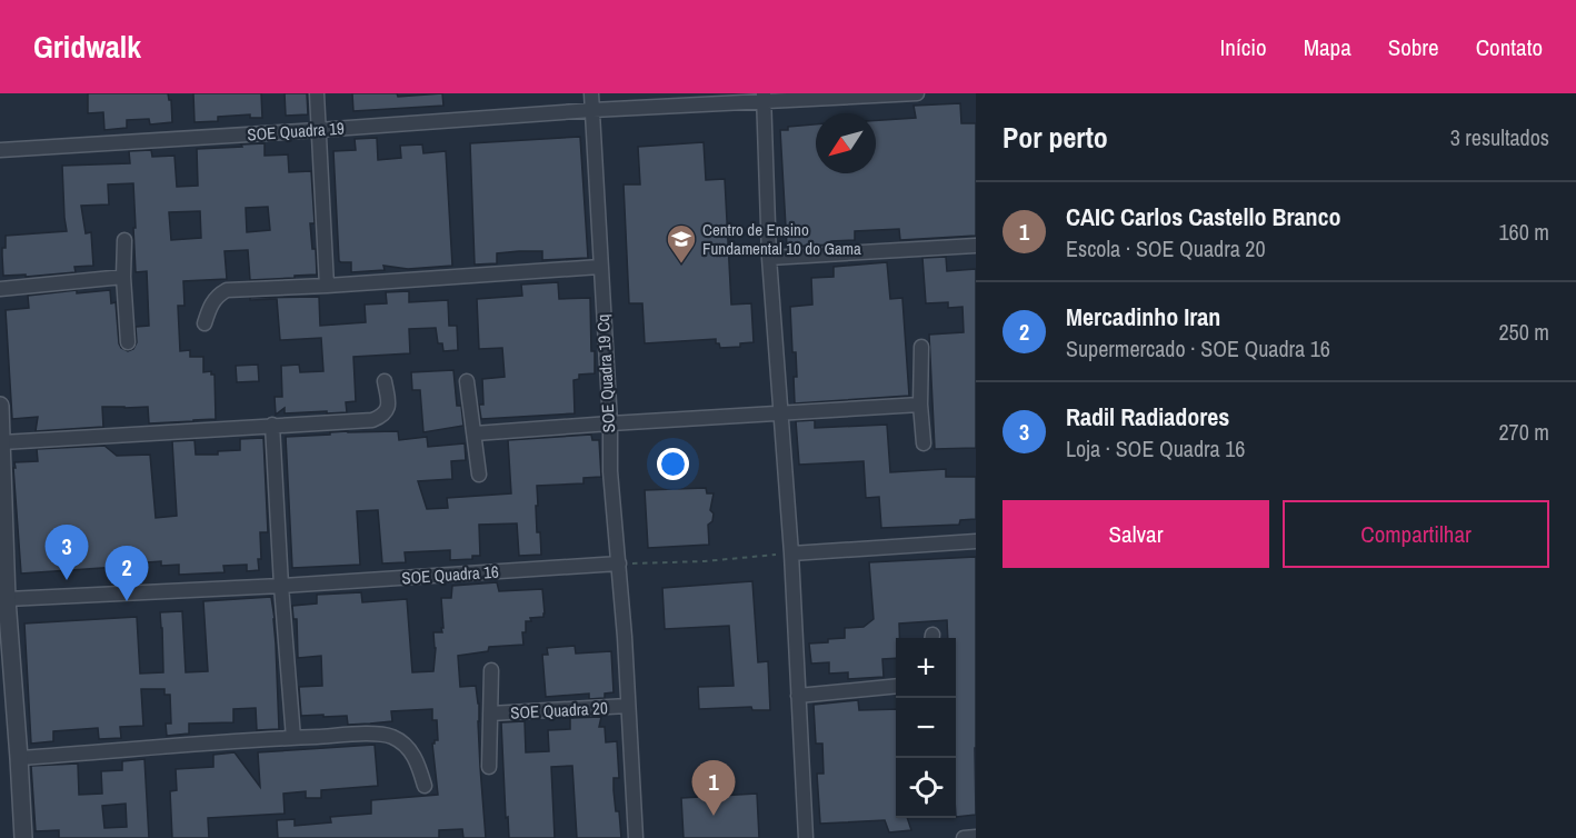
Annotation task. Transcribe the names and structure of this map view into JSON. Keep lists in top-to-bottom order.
{
  "streets": {
    "street": [
      "SOE Quadra 19",
      "SOE Quadra 19 Cq",
      "SOE Quadra 16",
      "SOE Quadra 20"
    ]
  },
  "crossings": [
    ["SOE Quadra 19", "SOE Quadra 19 Cq"],
    ["SOE Quadra 19 Cq", "SOE Quadra 16"],
    ["SOE Quadra 19 Cq", "SOE Quadra 20"]
  ],
  "places": {
    "school or university": ["Centro de Ensino Fundamental 10 do Gama"]
  },
  "north": "bottom left",
  "page": {
    "header": "Gridwalk",
    "nav": [
      "Início",
      "Mapa",
      "Sobre",
      "Contato"
    ],
    "heading": ["Por perto", "3 resultados"],
    "list": [
      {
        "mark": "1",
        "name": "CAIC Carlos Castello Branco",
        "note": "Escola · SOE Quadra 20",
        "value": "160 m"
      },
      {
        "mark": "2",
        "name": "Mercadinho Iran",
        "note": "Supermercado · SOE Quadra 16",
        "value": "250 m"
      },
      {
        "mark": "3",
        "name": "Radil Radiadores",
        "note": "Loja · SOE Quadra 16",
        "value": "270 m"
      }
    ],
    "buttons": ["Salvar", "Compartilhar"],
    "pins": ["3", "2", "1"],
    "map_buttons": ["+", "−"]
  }
}
